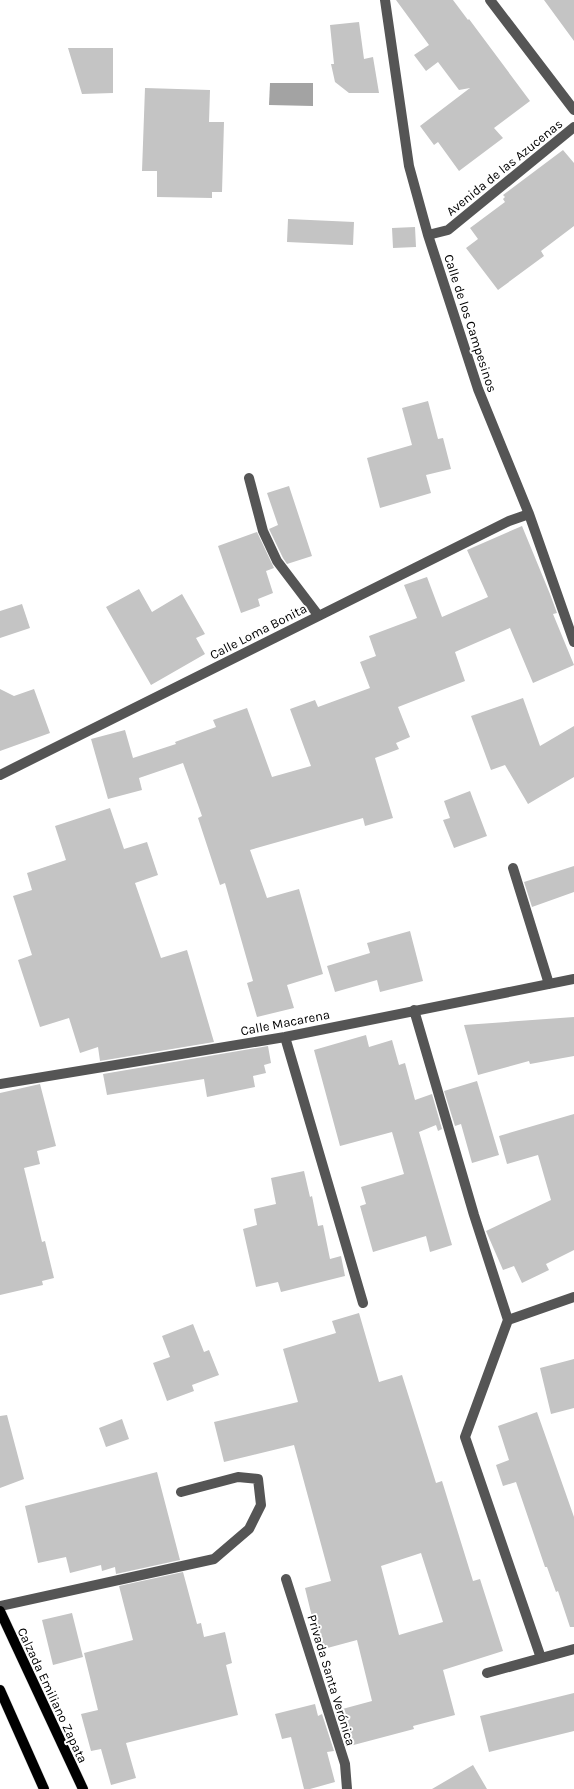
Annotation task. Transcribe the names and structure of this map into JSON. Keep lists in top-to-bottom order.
{
  "streets": {
    "main road": ["Calzada Emiliano Zapata"],
    "street": [
      "Avenida de las Azucenas",
      "Calle de los Campesinos",
      "Calle Loma Bonita",
      "Calle Macarena",
      "Privada Santa Verónica"
    ]
  },
  "crossings": [
    ["Avenida de las Azucenas", "Calle de los Campesinos"],
    ["Calle de los Campesinos", "Calle Loma Bonita"]
  ]
}
